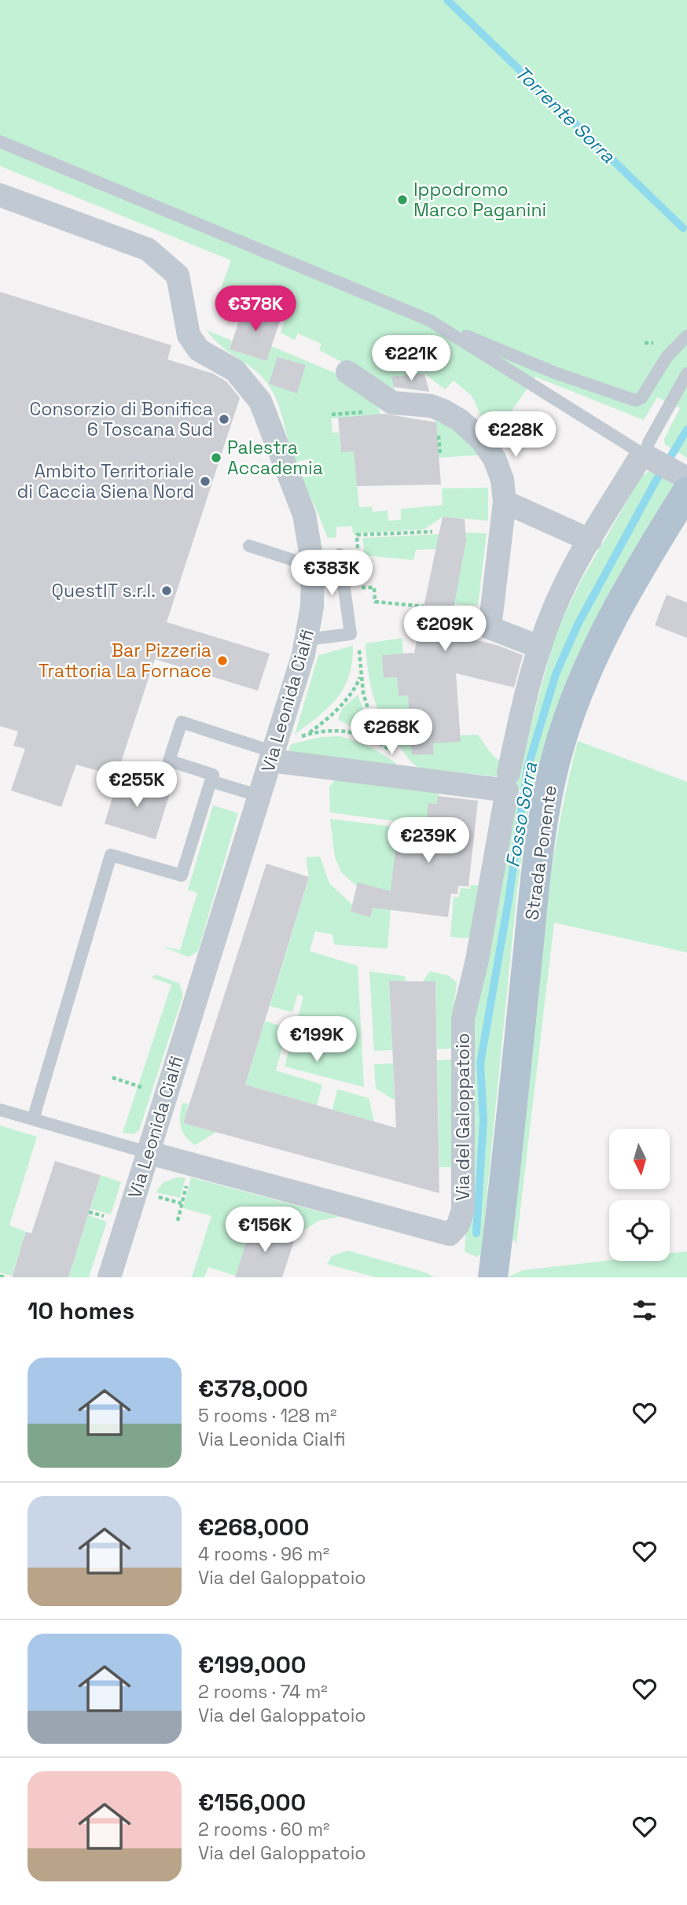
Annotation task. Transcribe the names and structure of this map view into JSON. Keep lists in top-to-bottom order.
{
  "streets": {
    "main road": ["Strada Ponente"],
    "street": ["Via Leonida Cialfi", "Via del Galoppatoio"]
  },
  "crossings": [
    ["Via Leonida Cialfi", "Via del Galoppatoio"]
  ],
  "water": ["Torrente Sorra", "Fosso Sorra"],
  "places": [
    "Ippodromo Marco Paganini",
    "Consorzio di Bonifica 6 Toscana Sud",
    "Palestra Accademia",
    "Ambito Territoriale di Caccia Siena Nord",
    "QuestIT s.r.l.",
    "Bar Pizzeria Trattoria La Fornace"
  ],
  "north": "bottom",
  "page": {
    "price": [
      "€378K",
      "€221K",
      "€228K",
      "€383K",
      "€209K",
      "€268K",
      "€255K",
      "€239K",
      "€199K",
      "€156K"
    ],
    "heading": "10 homes",
    "list": [
      {
        "name": "€378,000",
        "note": "5 rooms · 128 m² · Via Leonida Cialfi"
      },
      {
        "name": "€268,000",
        "note": "4 rooms · 96 m² · Via del Galoppatoio"
      },
      {
        "name": "€199,000",
        "note": "2 rooms · 74 m² · Via del Galoppatoio"
      },
      {
        "name": "€156,000",
        "note": "2 rooms · 60 m² · Via del Galoppatoio"
      }
    ]
  }
}
